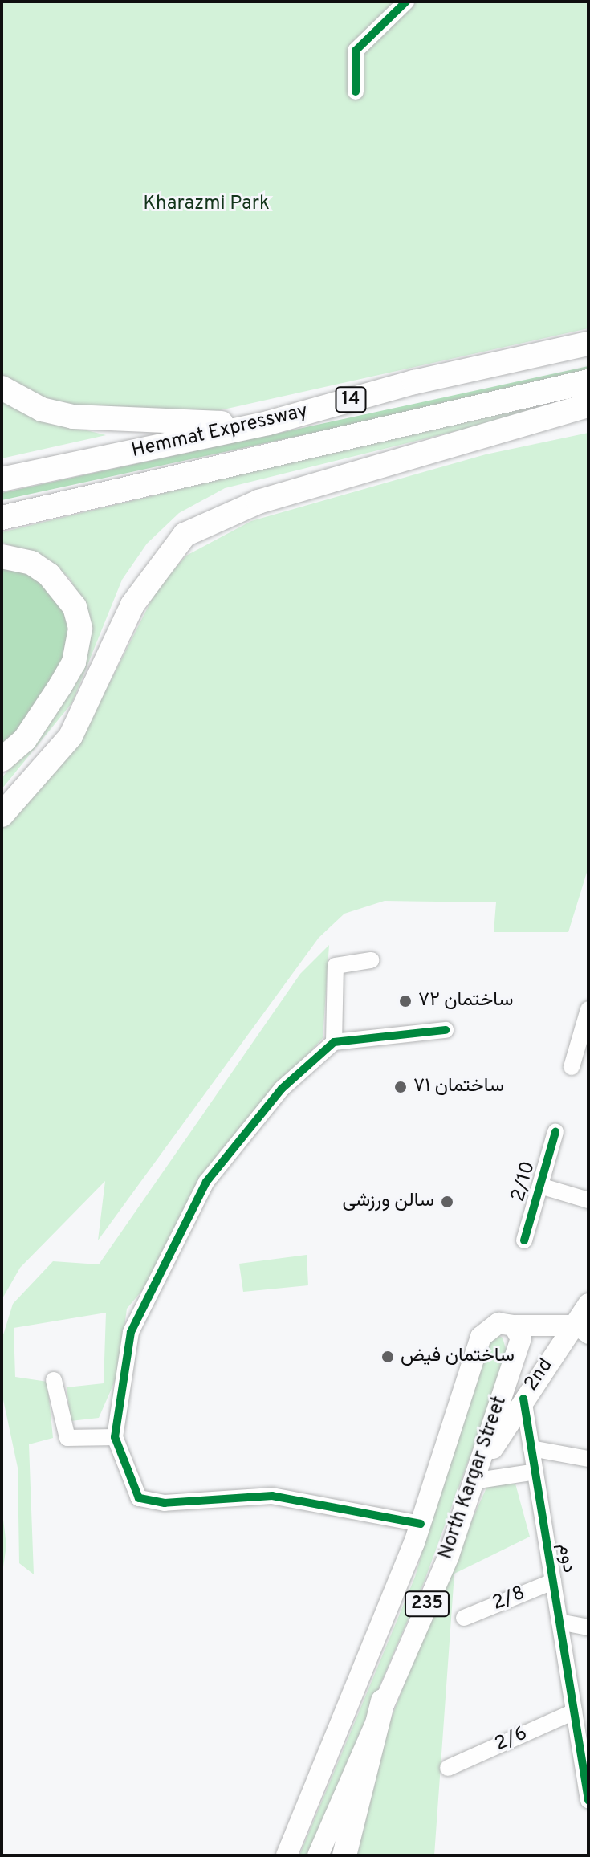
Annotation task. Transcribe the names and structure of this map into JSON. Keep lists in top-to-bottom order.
{
  "streets": {
    "highway": ["14", "Hemmat Expressway"],
    "main road": ["2nd", "North Kargar Street", "235"],
    "street": [
      "2/10",
      "دوم",
      "2/8",
      "2/6"
    ]
  },
  "crossings": [
    ["2nd", "North Kargar Street"],
    ["2nd", "دوم"],
    ["دوم", "2/8"],
    ["دوم", "2/6"]
  ],
  "parks": ["Kharazmi Park"],
  "places": [
    "ساختمان ۷۲",
    "ساختمان ۷۱",
    "سالن ورزشی",
    "ساختمان فیض"
  ]
}
